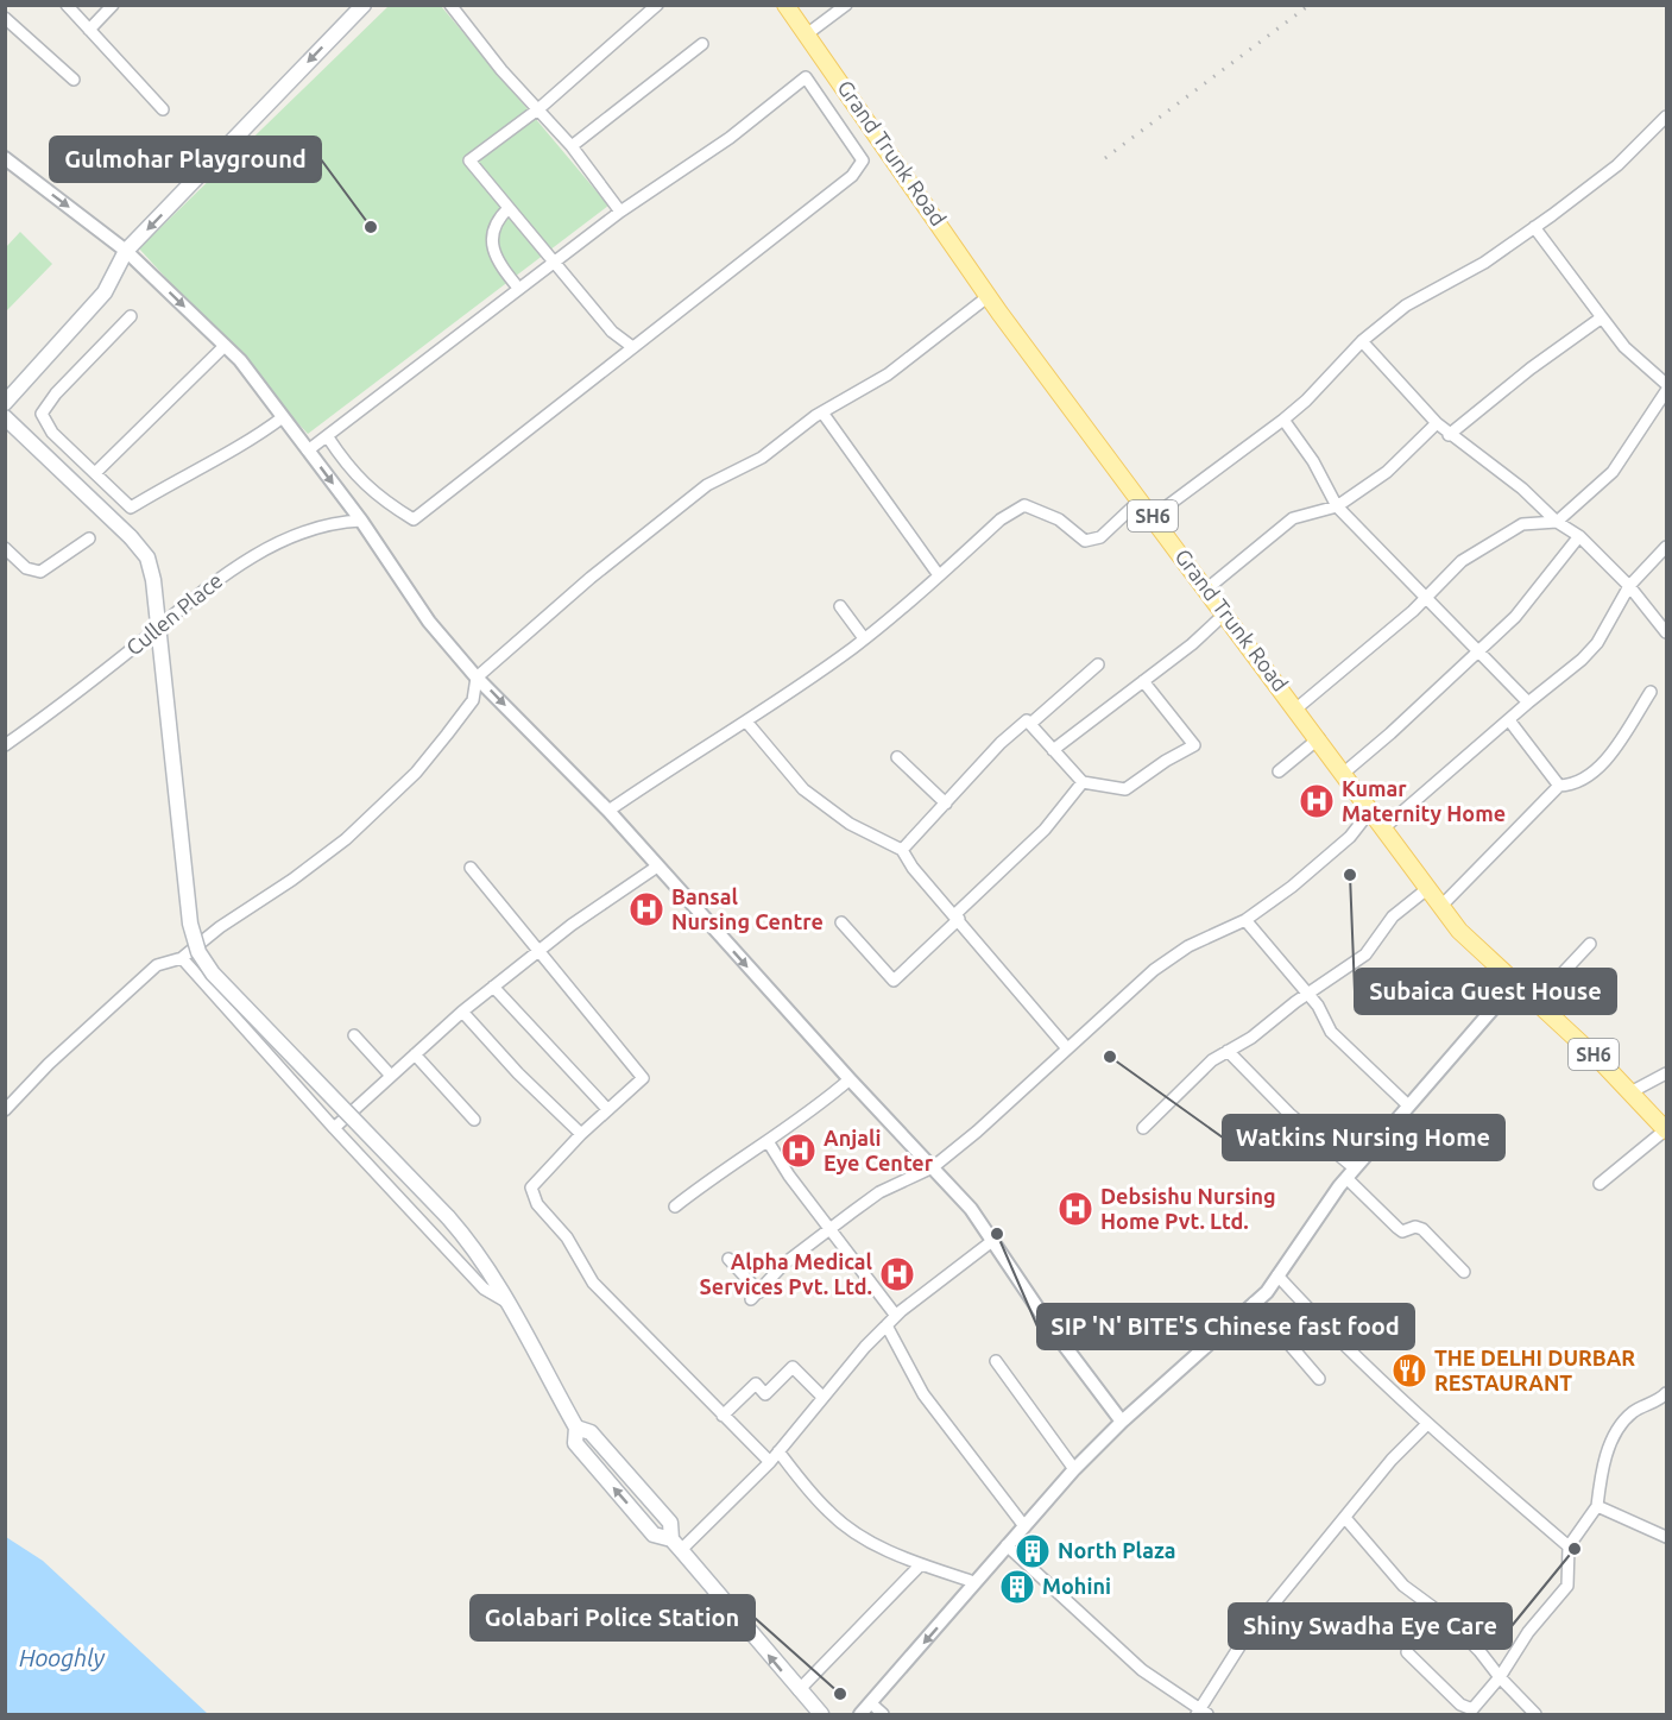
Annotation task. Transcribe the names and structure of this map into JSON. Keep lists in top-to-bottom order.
{
  "streets": {
    "main road": ["Grand Trunk Road", "SH6"],
    "street": ["Cullen Place"]
  },
  "water": ["Hooghly"],
  "places": {
    "other": [
      "Gulmohar Playground",
      "Subaica Guest House",
      "Watkins Nursing Home",
      "SIP 'N' BITE'S Chinese fast food",
      "Shiny Swadha Eye Care",
      "Golabari Police Station"
    ],
    "hospital": [
      "Kumar Maternity Home",
      "Bansal Nursing Centre",
      "Anjali Eye Center",
      "Debsishu Nursing Home Pvt. Ltd.",
      "Alpha Medical Services Pvt. Ltd."
    ],
    "restaurant": ["THE DELHI DURBAR RESTAURANT"],
    "building": ["North Plaza", "Mohini"]
  }
}
